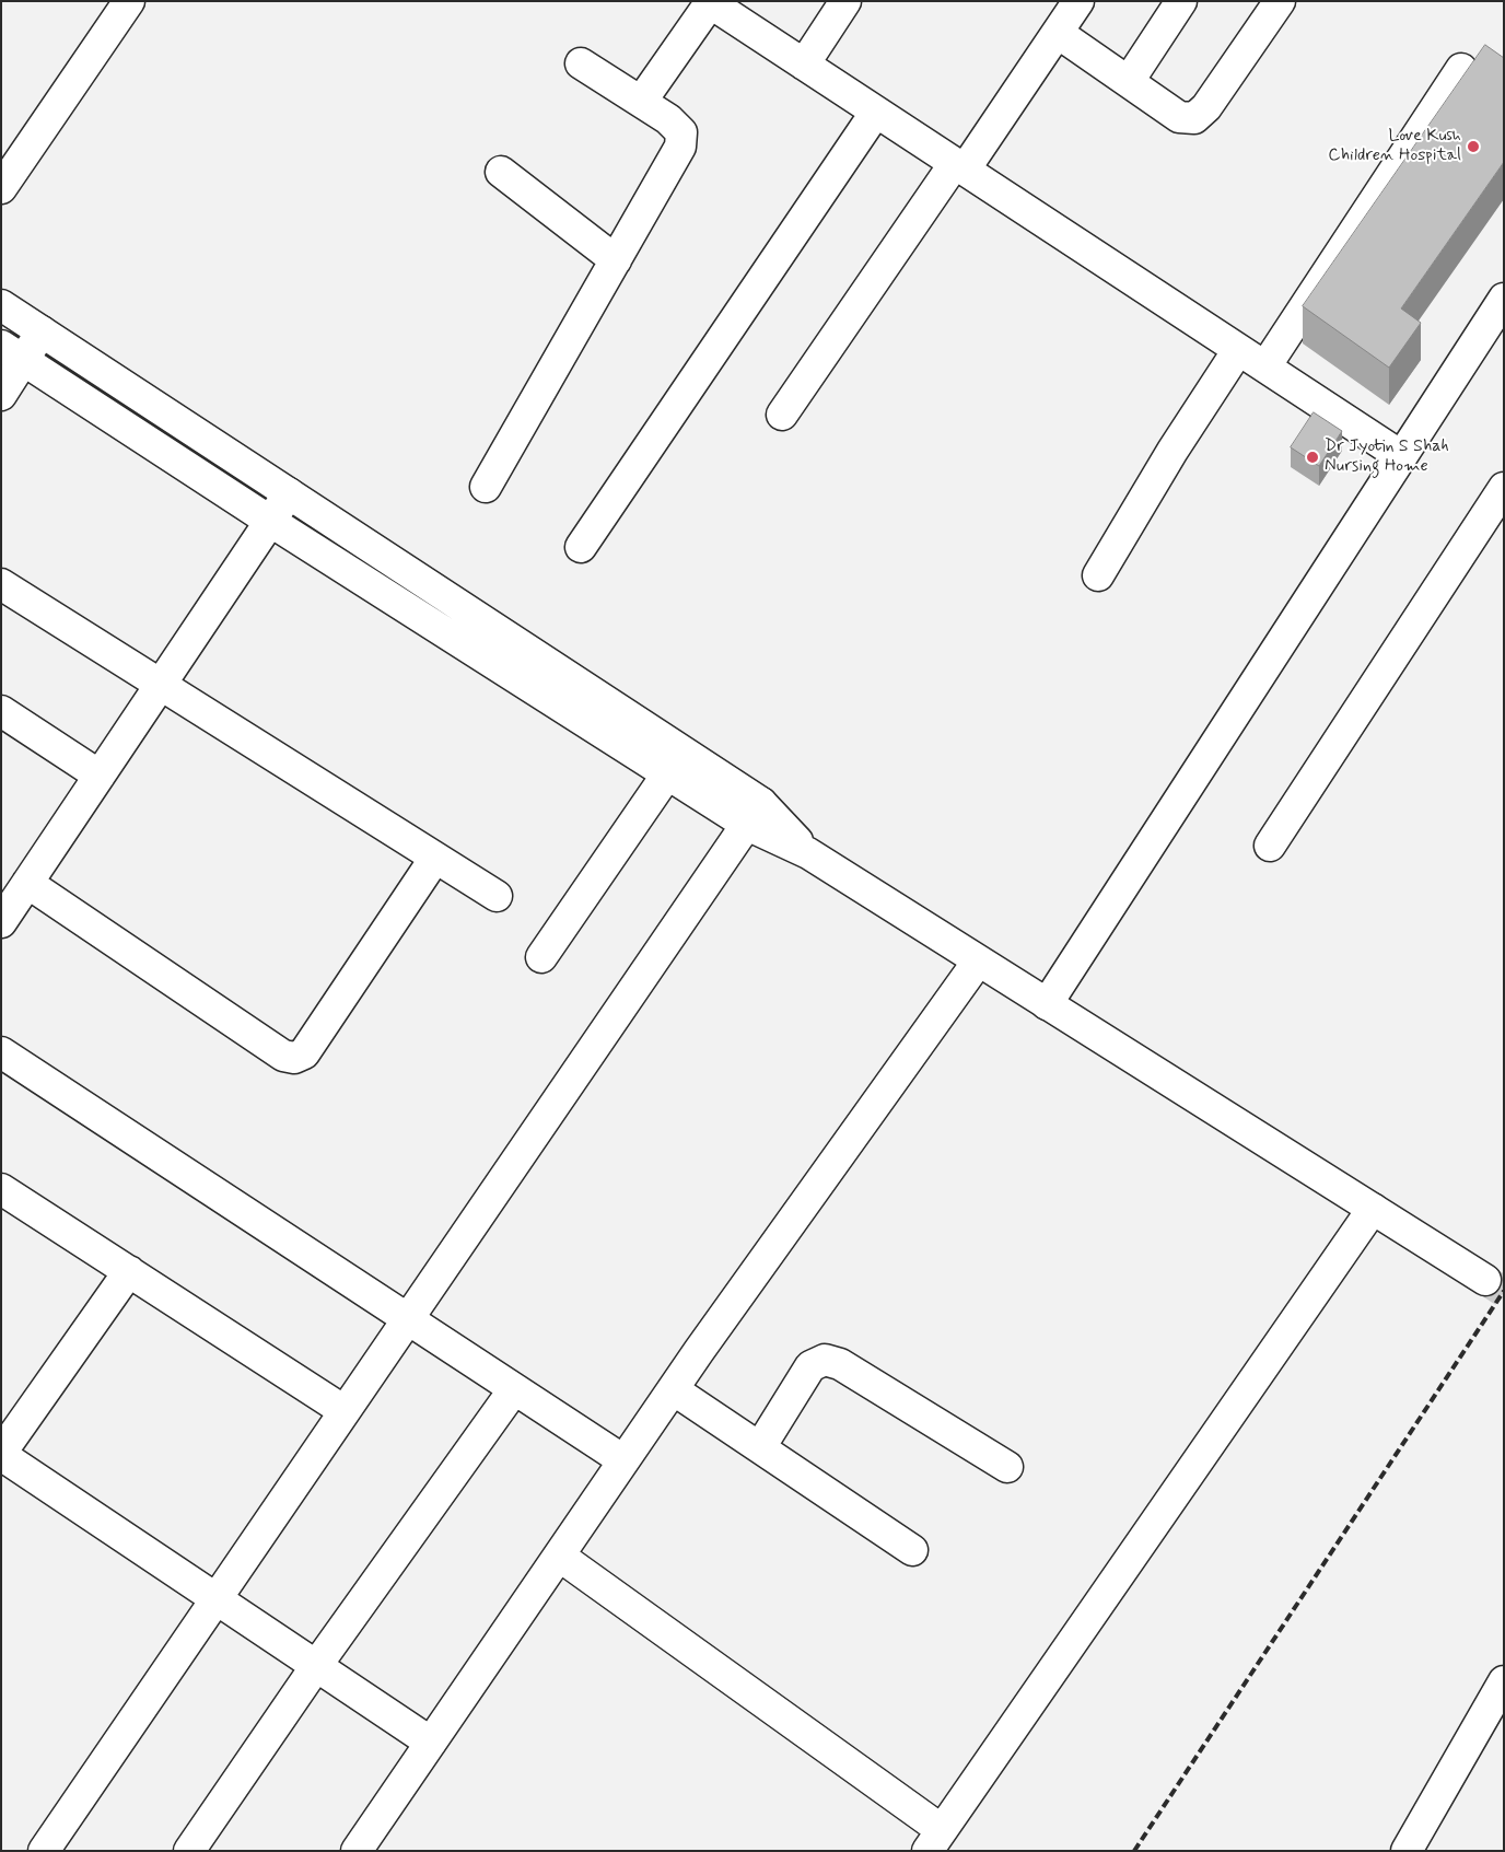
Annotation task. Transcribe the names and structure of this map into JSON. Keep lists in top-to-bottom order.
{
  "places": ["Love Kush Children Hospital", "Dr Jyotin S Shah Nursing Home"]
}
